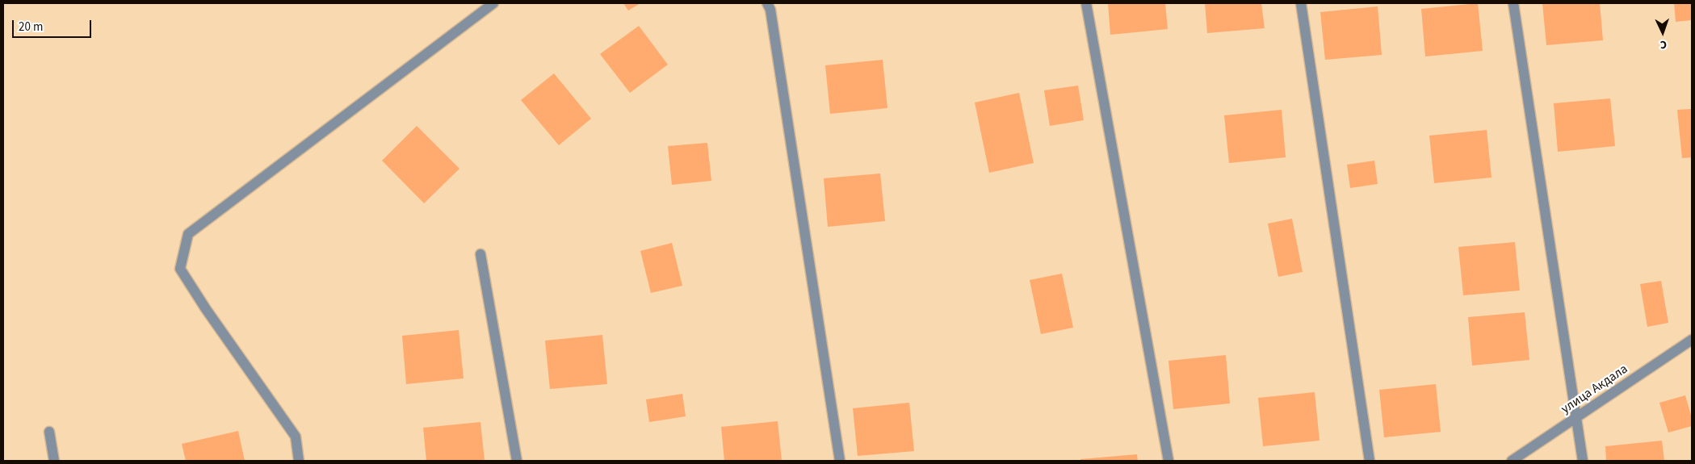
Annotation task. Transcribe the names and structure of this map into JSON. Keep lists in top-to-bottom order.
{
  "streets": {
    "street": ["улица Акдала"]
  },
  "scale_bar": "20 m",
  "north": "bottom"
}
